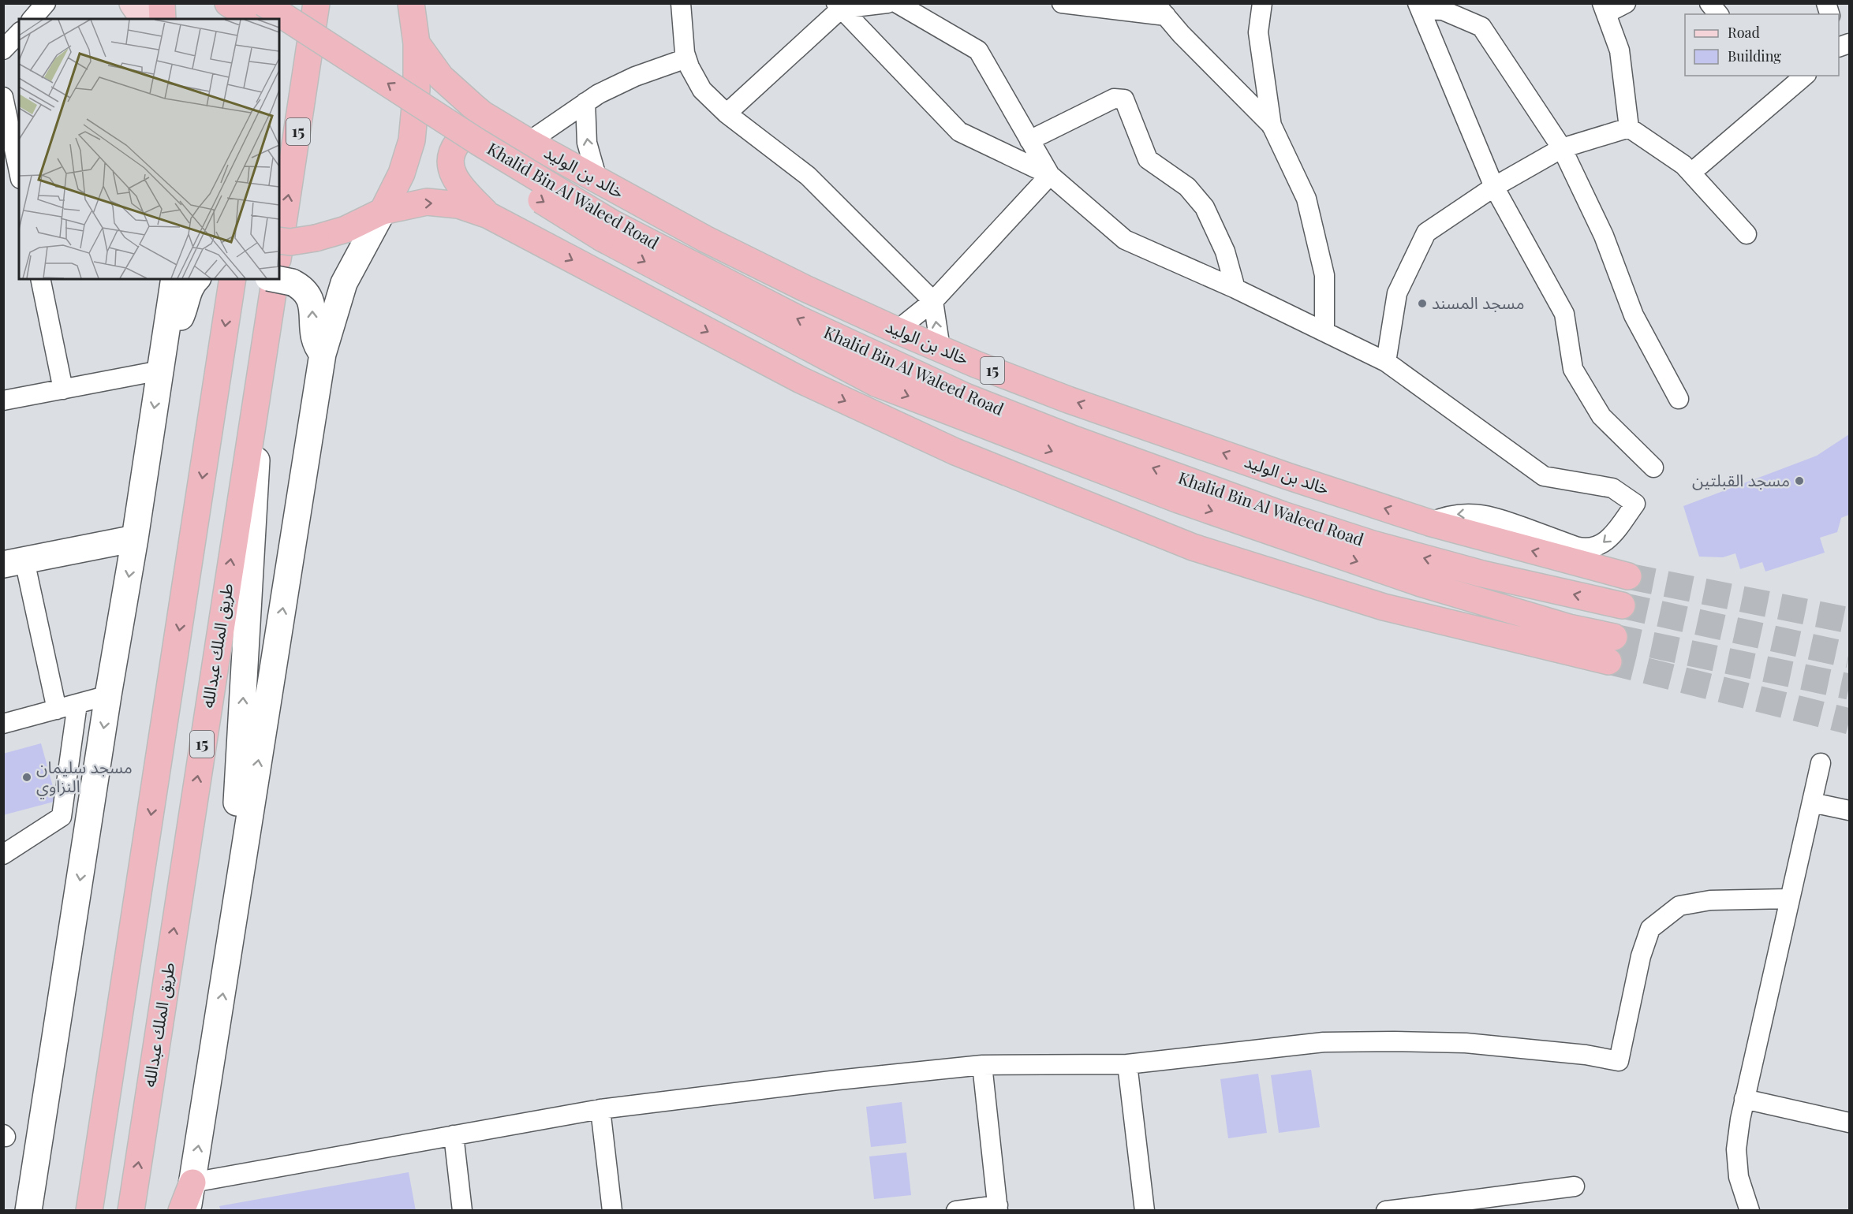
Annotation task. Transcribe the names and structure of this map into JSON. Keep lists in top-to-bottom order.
{
  "streets": {
    "highway": [
      "15",
      "خالد بن الوليد",
      "Khalid Bin Al Waleed Road",
      "طريق الملك عبدالله"
    ]
  },
  "crossings": [
    ["15", "خالد بن الوليد"]
  ],
  "places": ["مسجد المسند", "مسجد القبلتين", "مسجد سليمان النزاوي"],
  "legend": ["Road", "Building"]
}
